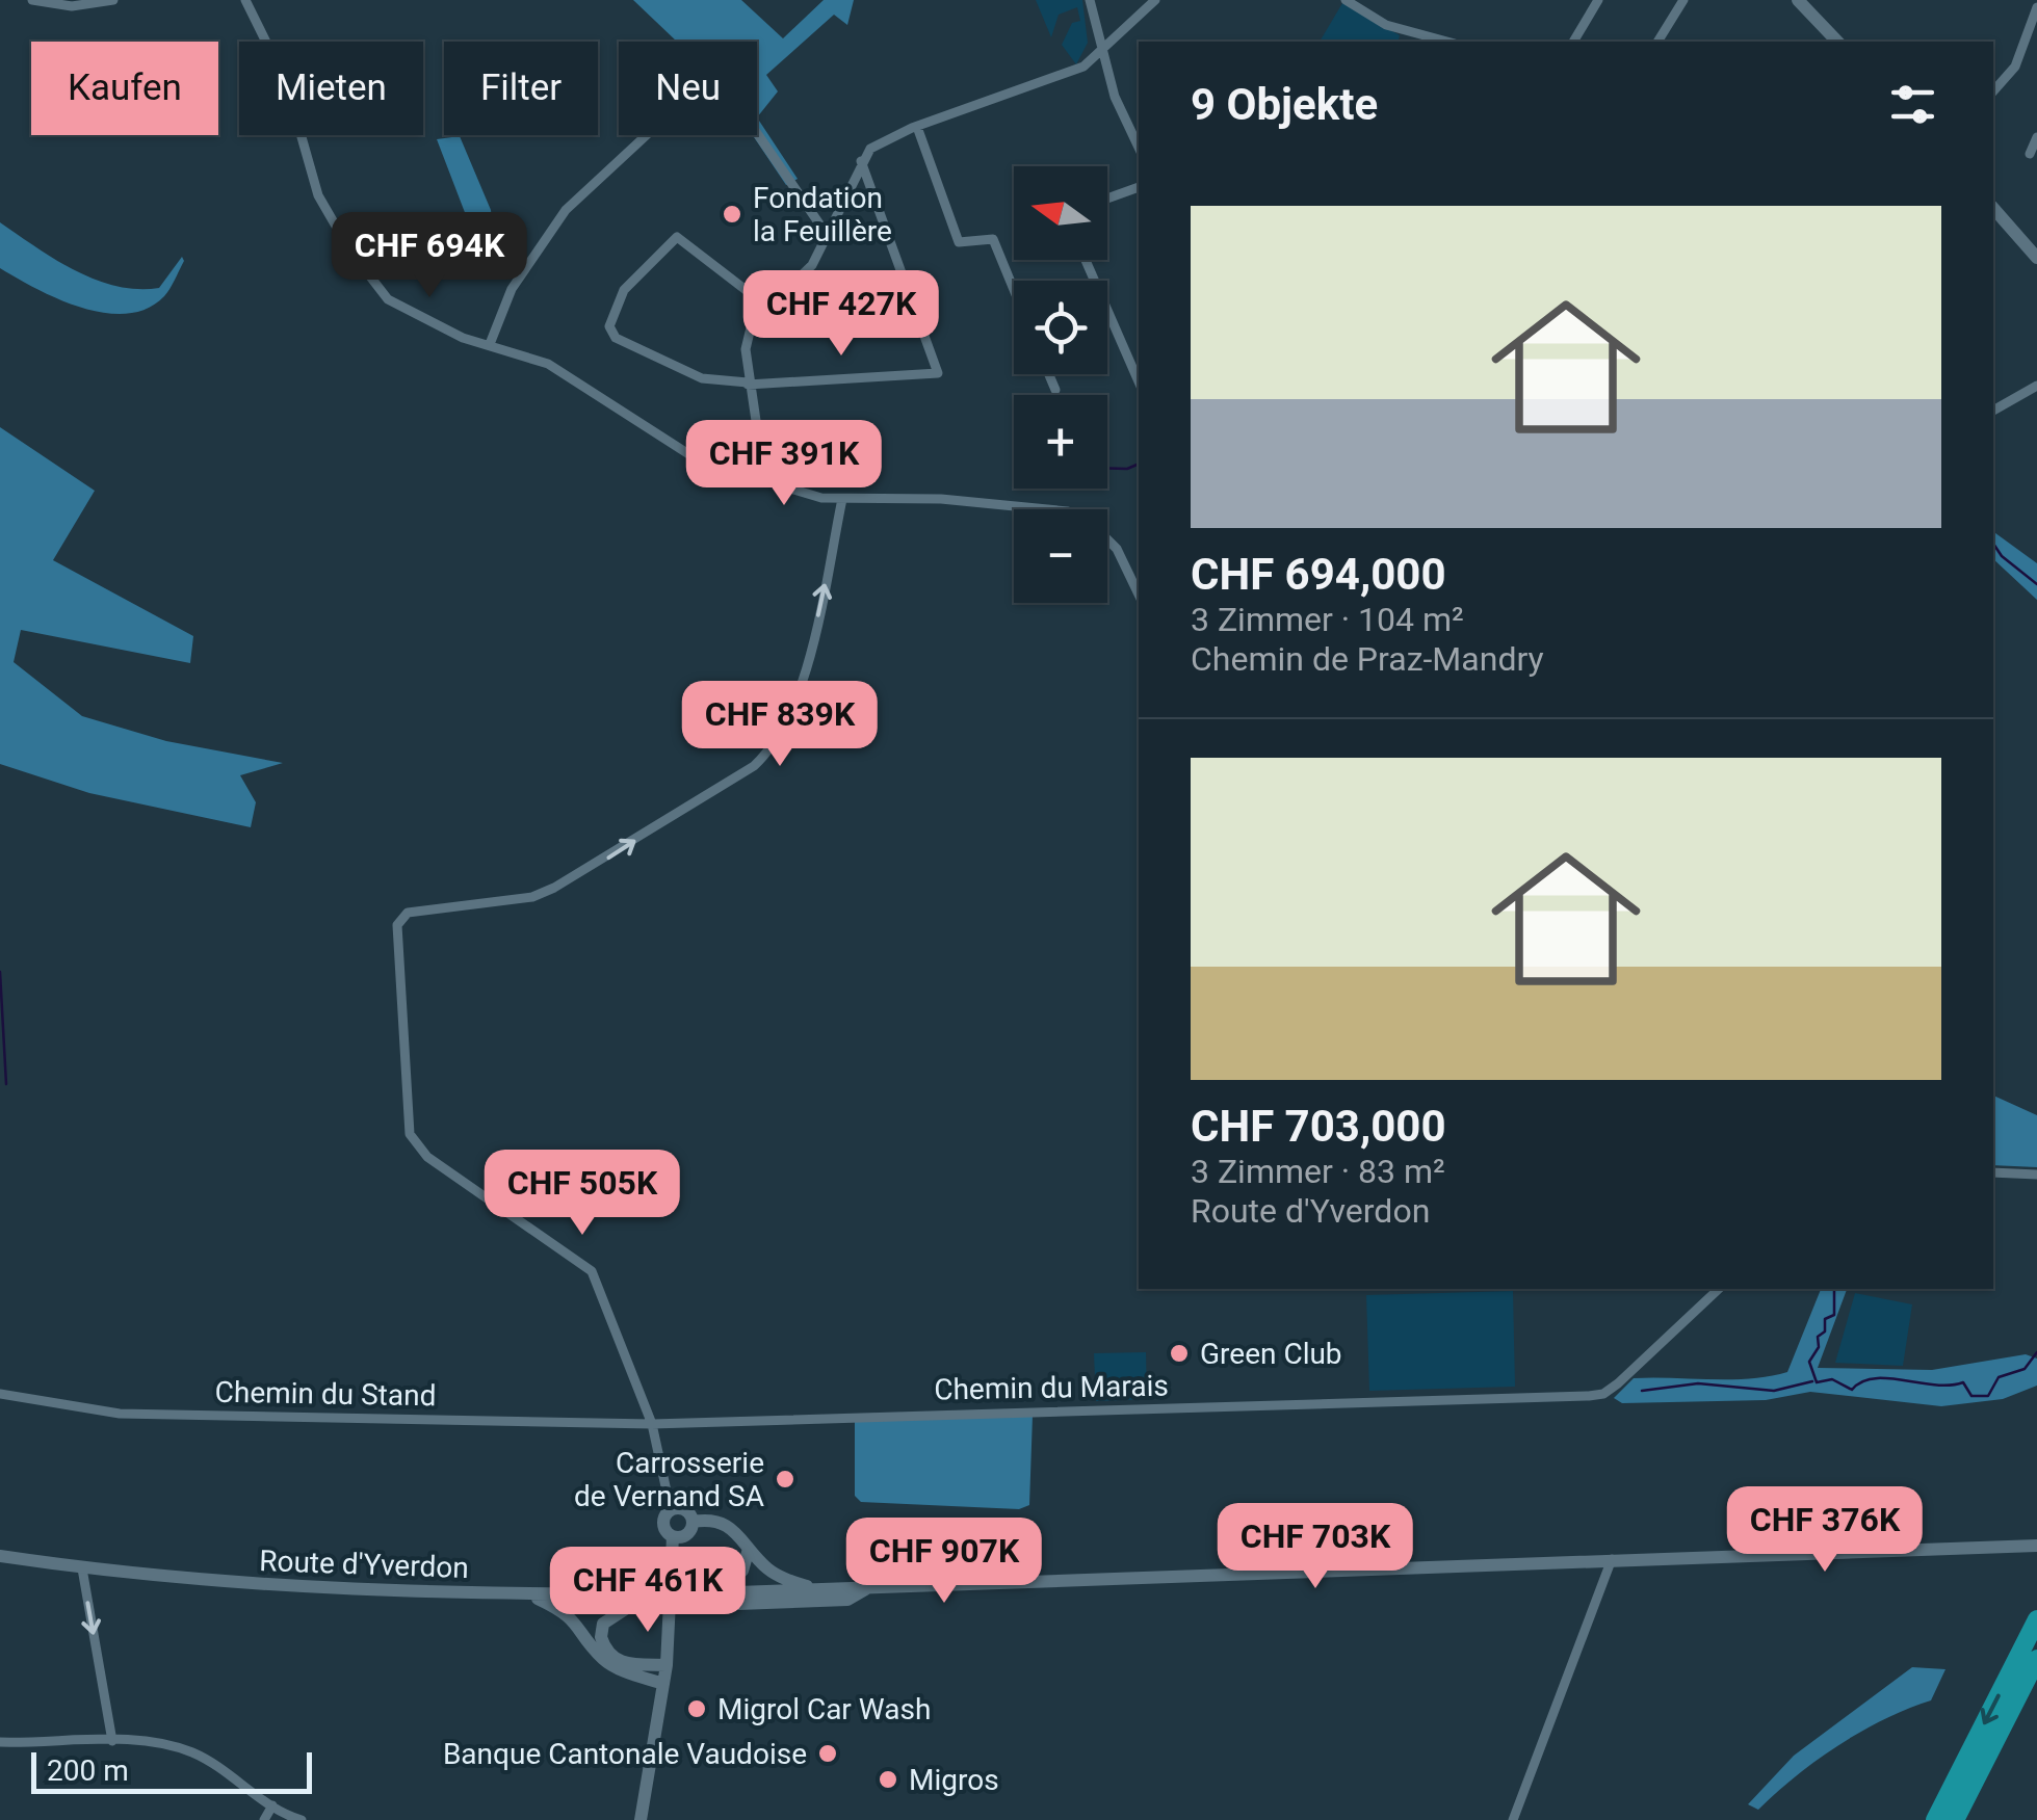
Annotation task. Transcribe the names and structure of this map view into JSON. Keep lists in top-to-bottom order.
{
  "streets": {
    "main road": ["Route d'Yverdon"],
    "street": ["Chemin du Marais", "Chemin du Stand"]
  },
  "crossings": [
    ["Chemin du Marais", "Chemin du Stand"]
  ],
  "places": [
    "Fondation la Feuillère",
    "Green Club",
    "Carrosserie de Vernand SA",
    "Migrol Car Wash",
    "Banque Cantonale Vaudoise",
    "Migros"
  ],
  "scale_bar": "200 m",
  "north": "left",
  "page": {
    "chip": [
      "Kaufen",
      "Mieten",
      "Filter",
      "Neu"
    ],
    "heading": "9 Objekte",
    "map_buttons": ["+", "−"],
    "list": [
      {
        "name": "CHF 694,000",
        "note": "3 Zimmer · 104 m² · Chemin de Praz-Mandry"
      },
      {
        "name": "CHF 703,000",
        "note": "3 Zimmer · 83 m² · Route d'Yverdon"
      }
    ],
    "price": [
      "CHF 694K",
      "CHF 427K",
      "CHF 391K",
      "CHF 839K",
      "CHF 505K",
      "CHF 376K",
      "CHF 703K",
      "CHF 907K",
      "CHF 461K"
    ],
    "scale": "200 m"
  }
}
